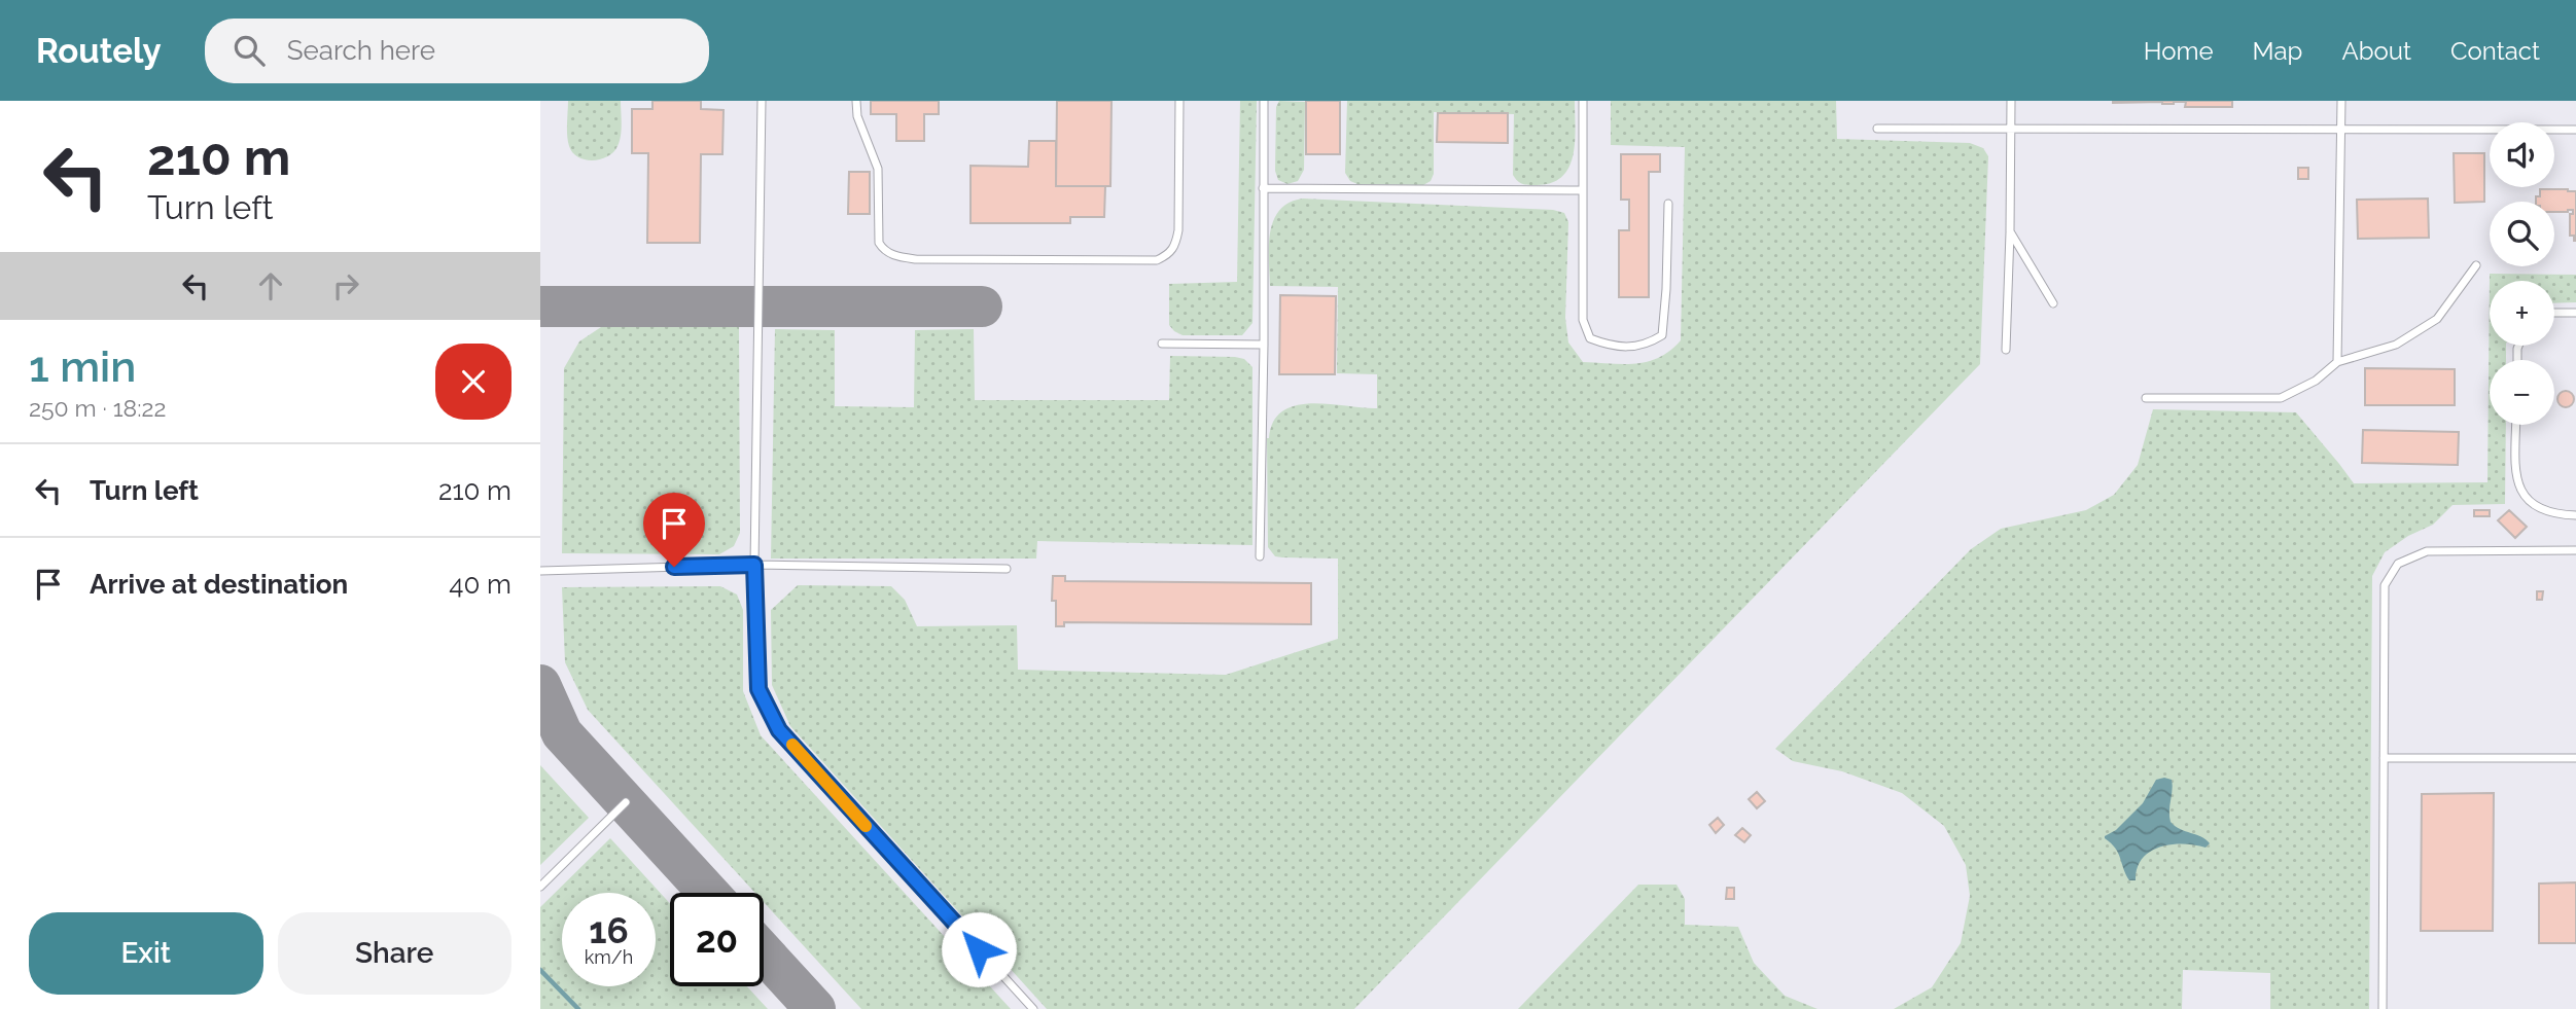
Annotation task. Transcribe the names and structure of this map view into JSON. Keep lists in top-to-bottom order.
{
  "page": {
    "header": "Routely",
    "search": "Search here",
    "nav": [
      "Home",
      "Map",
      "About",
      "Contact"
    ],
    "turn": ["210 m", "Turn left"],
    "map_buttons": ["+", "−"],
    "heading": ["1 min", "250 m · 18:22"],
    "list": [
      {
        "name": "Turn left",
        "value": "210 m"
      },
      {
        "name": "Arrive at destination",
        "value": "40 m"
      }
    ],
    "speed": "16 km/h",
    "limit": "20",
    "buttons": ["Exit", "Share"]
  }
}
